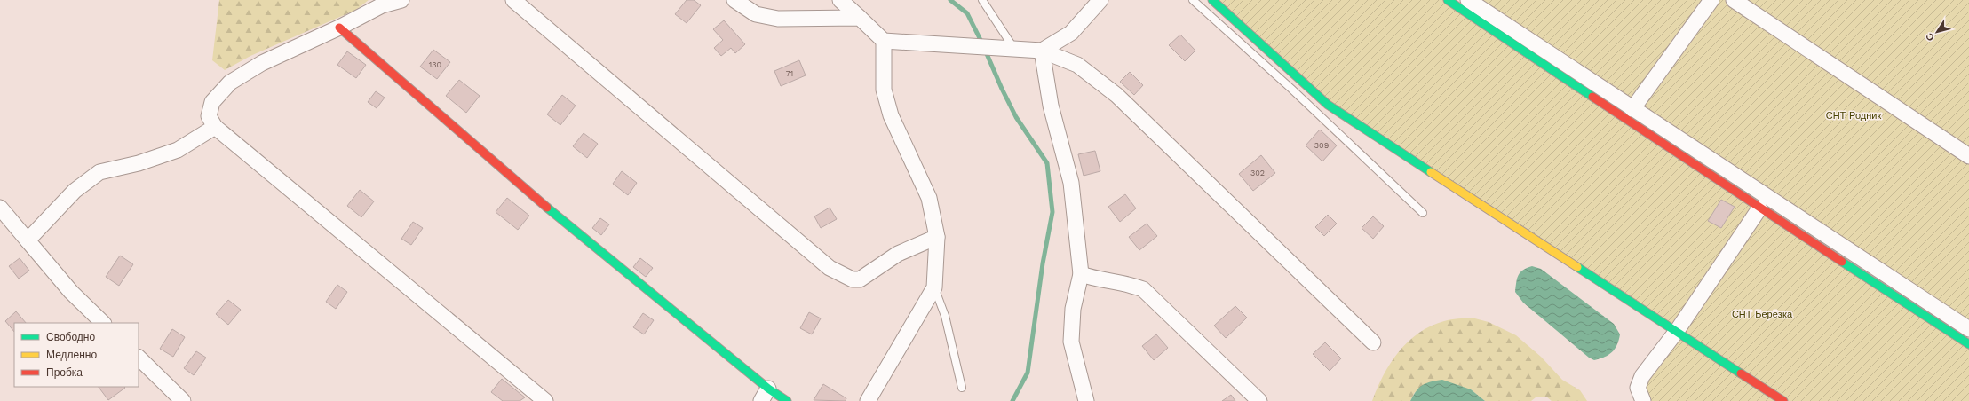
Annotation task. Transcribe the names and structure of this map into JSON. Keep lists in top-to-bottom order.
{
  "parks": ["СНТ Родник", "СНТ Берёзка"],
  "house_numbers": [
    "130",
    "71",
    "309",
    "302"
  ],
  "legend": ["Свободно", "Медленно", "Пробка"],
  "north": "bottom left"
}
